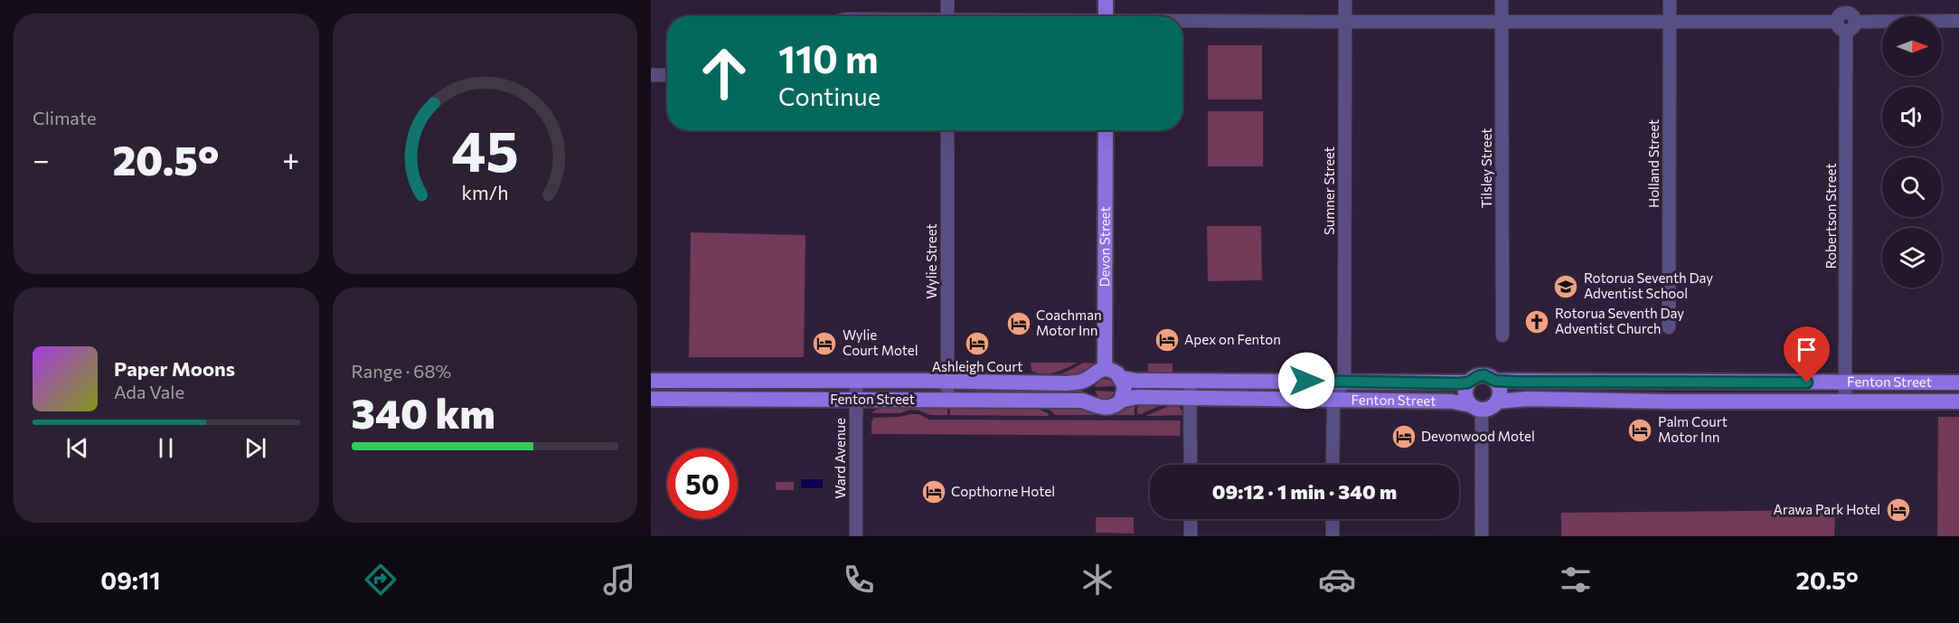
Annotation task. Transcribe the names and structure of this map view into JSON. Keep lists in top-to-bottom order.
{
  "streets": {
    "main road": ["Devon Street", "Fenton Street"],
    "street": [
      "Holland Street",
      "Tilsley Street",
      "Sumner Street",
      "Robertson Street",
      "Wylie Street",
      "Ward Avenue"
    ]
  },
  "crossings": [
    ["Sumner Street", "Fenton Street"],
    ["Robertson Street", "Fenton Street"],
    ["Devon Street", "Fenton Street"],
    ["Wylie Street", "Fenton Street"],
    ["Fenton Street", "Ward Avenue"]
  ],
  "places": {
    "school or university": ["Rotorua Seventh Day Adventist School"],
    "church": ["Rotorua Seventh Day Adventist Church"],
    "hotel": [
      "Coachman Motor Inn",
      "Apex on Fenton",
      "Wylie Court Motel",
      "Ashleigh Court",
      "Palm Court Motor Inn",
      "Devonwood Motel",
      "Copthorne Hotel",
      "Arawa Park Hotel"
    ]
  },
  "north": "right",
  "page": {
    "tile": [
      "Climate",
      ["Range · 68%", "340 km"]
    ],
    "turn": ["110 m", "Continue"],
    "heat": ["−", "20.5°", "+"],
    "song": ["Paper Moons", "Ada Vale"],
    "limit": "50",
    "trip": "09:12 · 1 min · 340 m",
    "tabs": ["09:11", "20.5°"],
    "gauge": ["45", "km/h"]
  }
}
